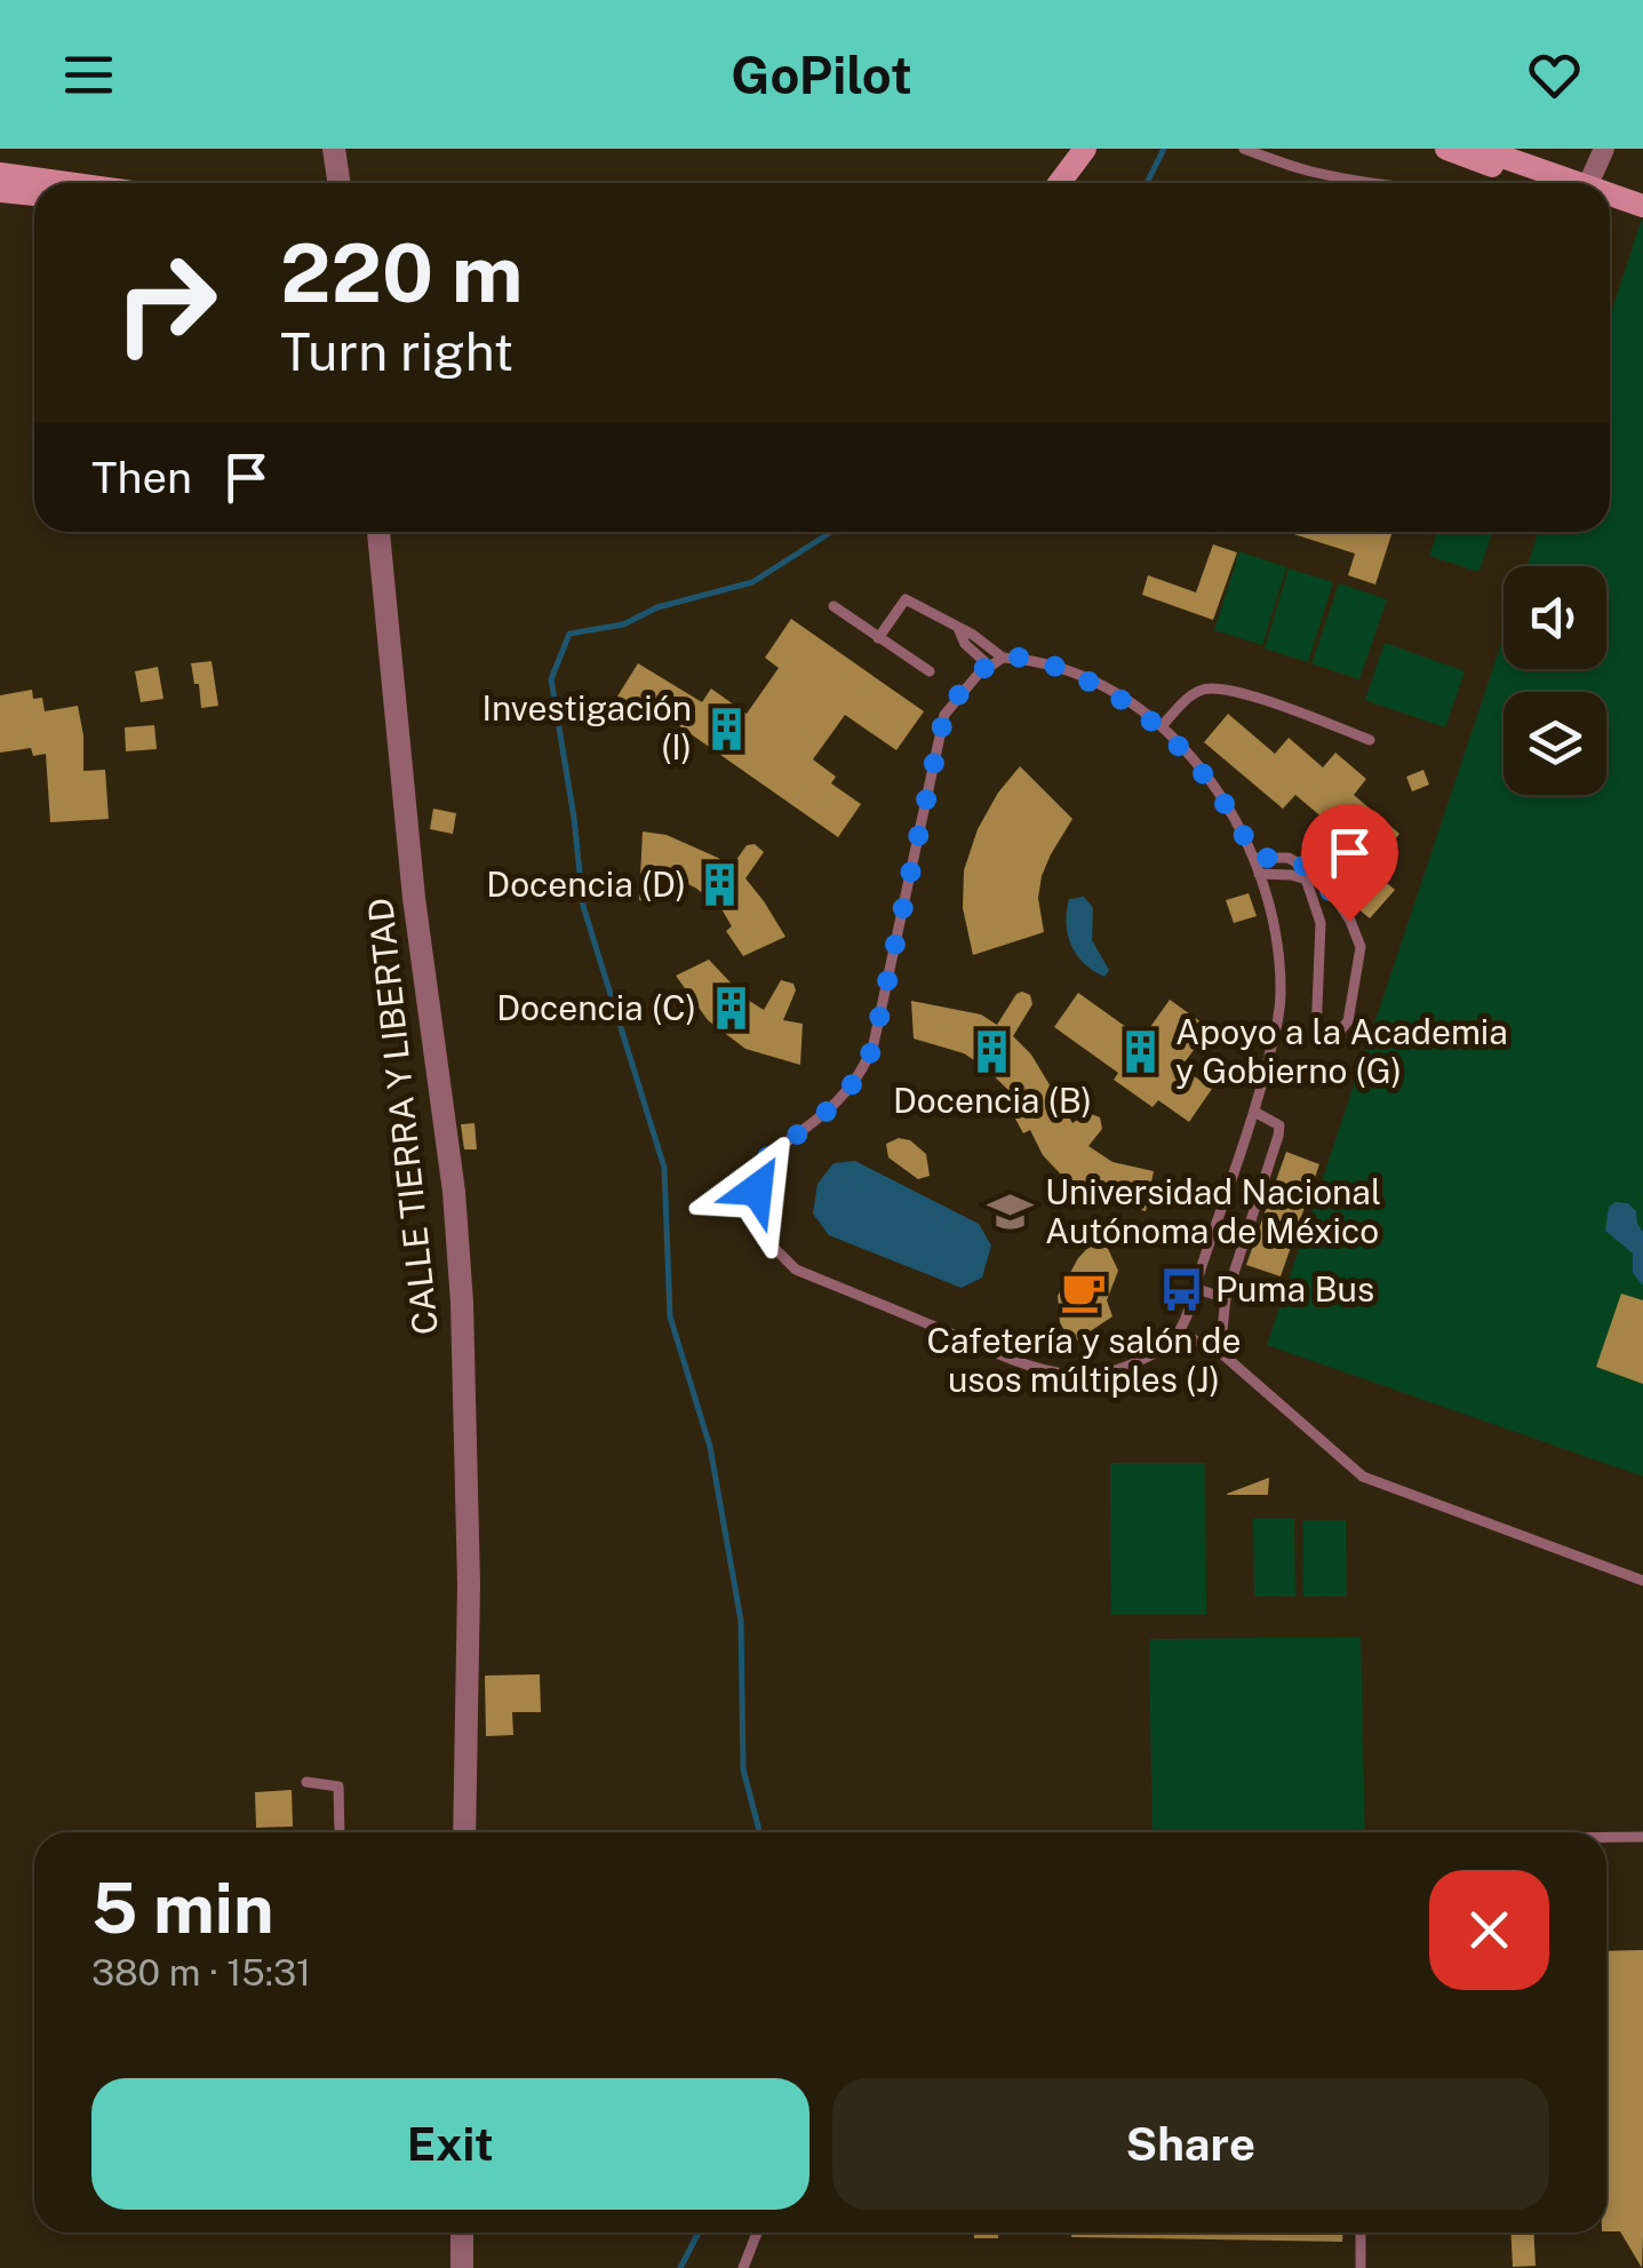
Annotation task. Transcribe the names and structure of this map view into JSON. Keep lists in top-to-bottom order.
{
  "streets": {
    "street": ["CALLE TIERRA Y LIBERTAD"]
  },
  "places": {
    "building": [
      "Investigación (I)",
      "Docencia (D)",
      "Docencia (C)",
      "Docencia (B)",
      "Apoyo a la Academia y Gobierno (G)"
    ],
    "school or university": ["Universidad Nacional Autónoma de México"],
    "bus stop": ["Puma Bus"],
    "cafe": ["Cafetería y salón de usos múltiples (J)"]
  },
  "page": {
    "header": "GoPilot",
    "turn": ["220 m", "Turn right"],
    "then": "Then",
    "heading": ["5 min", "380 m · 15:31"],
    "buttons": ["Exit", "Share"]
  }
}
